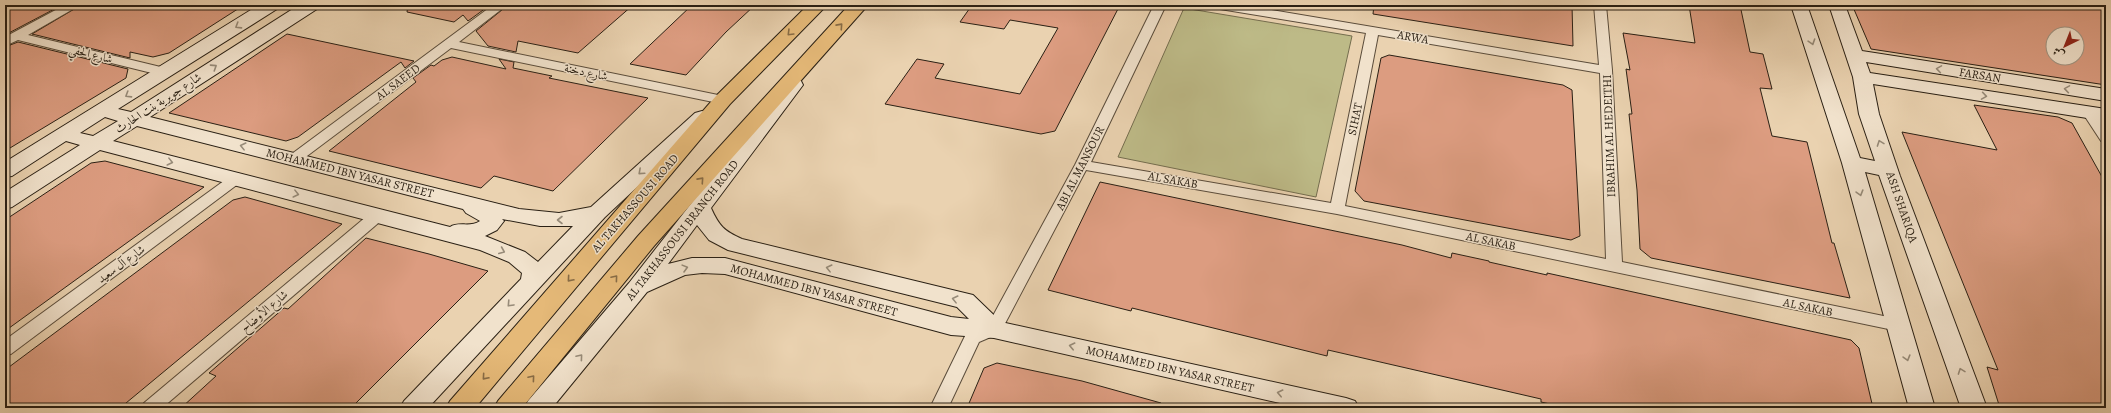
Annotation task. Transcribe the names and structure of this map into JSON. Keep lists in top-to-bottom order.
{
  "streets": {
    "main road": ["AL TAKHASSOUSI ROAD"],
    "street": [
      "ARWA",
      "شارع الحفي",
      "شارع دخنة",
      "FARSAN",
      "AL SAEED",
      "شارع جويرية بنت الحارث",
      "SIHAT",
      "IBRAHIM AL HEDEITHI",
      "ABI AL MANSOUR",
      "MOHAMMED IBN YASAR STREET",
      "AL SAKAB",
      "ASH SHARIQA",
      "AL TAKHASSOUSI BRANCH ROAD",
      "شارع آل سعيد",
      "شارع الأوضاح"
    ]
  },
  "crossings": [
    ["ARWA", "SIHAT"],
    ["ARWA", "IBRAHIM AL HEDEITHI"],
    ["شارع الحفي", "شارع جويرية بنت الحارث"],
    ["شارع دخنة", "AL SAEED"],
    ["شارع دخنة", "AL TAKHASSOUSI ROAD"],
    ["FARSAN", "ASH SHARIQA"],
    ["AL SAEED", "MOHAMMED IBN YASAR STREET"],
    ["شارع جويرية بنت الحارث", "MOHAMMED IBN YASAR STREET"],
    ["SIHAT", "AL SAKAB"],
    ["IBRAHIM AL HEDEITHI", "AL SAKAB"],
    ["ABI AL MANSOUR", "MOHAMMED IBN YASAR STREET"],
    ["ABI AL MANSOUR", "AL SAKAB"],
    ["MOHAMMED IBN YASAR STREET", "AL TAKHASSOUSI BRANCH ROAD"]
  ],
  "north": "bottom left"
}
